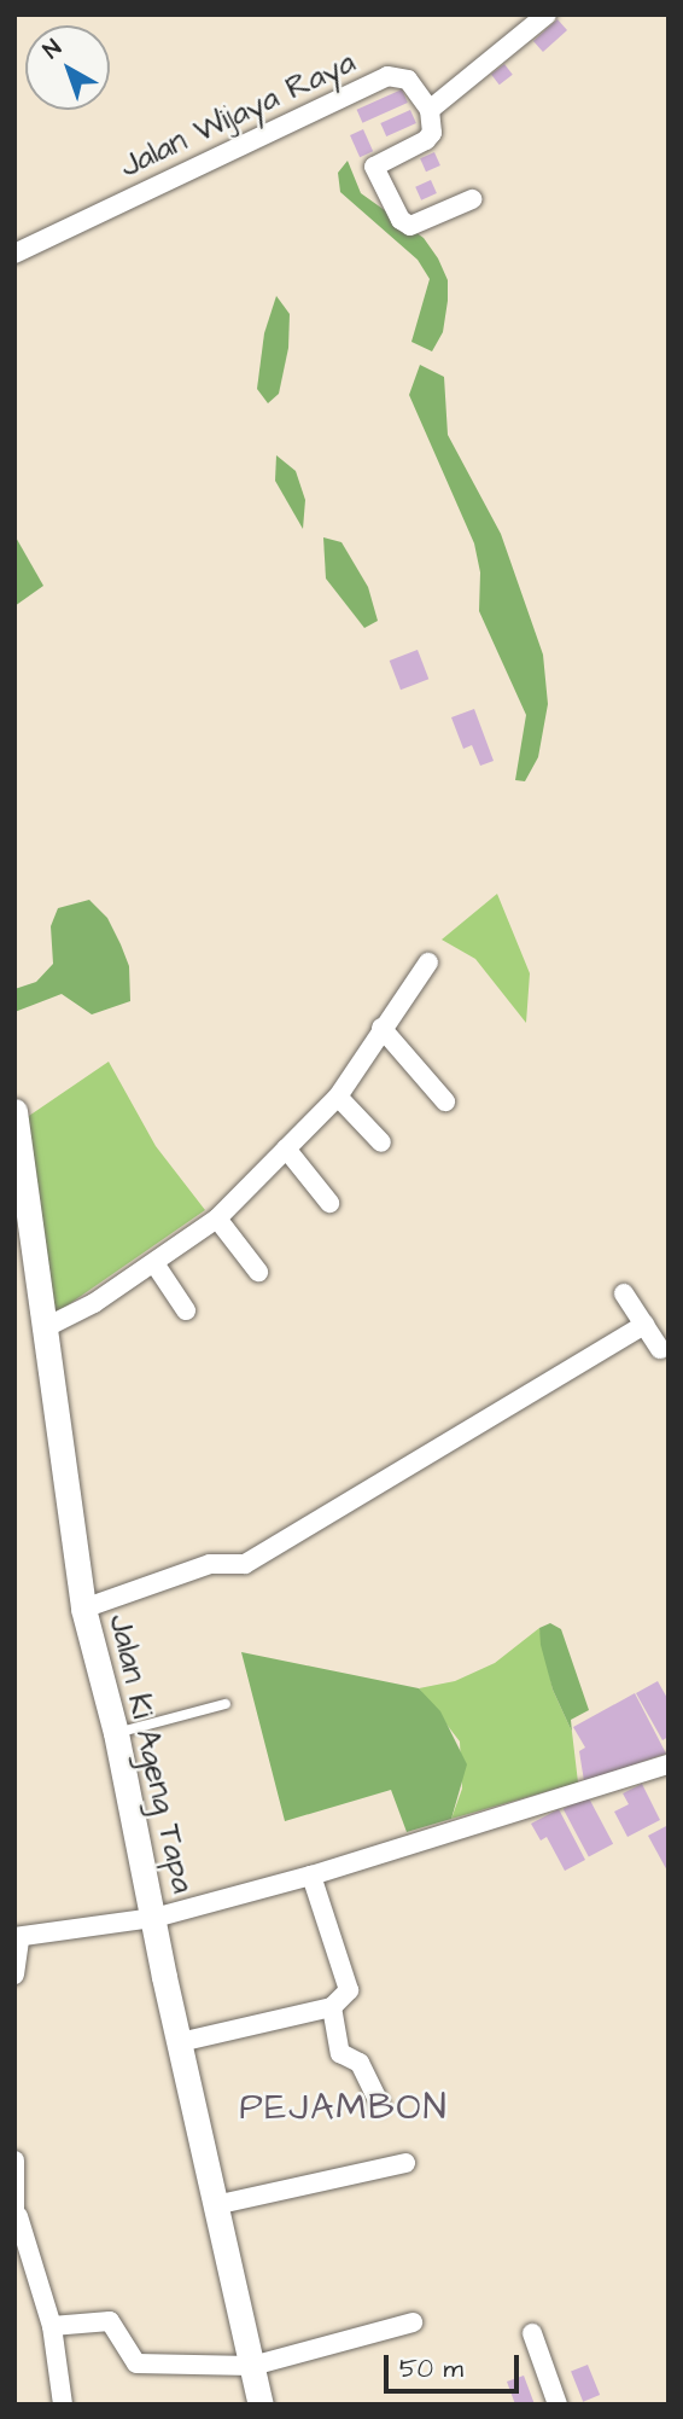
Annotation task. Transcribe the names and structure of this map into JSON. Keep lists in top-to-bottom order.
{
  "streets": {
    "street": ["Jalan Wijaya Raya", "Jalan Ki Ageng Tapa"]
  },
  "districts": ["PEJAMBON"],
  "scale_bar": "50 m",
  "north": "top left"
}
